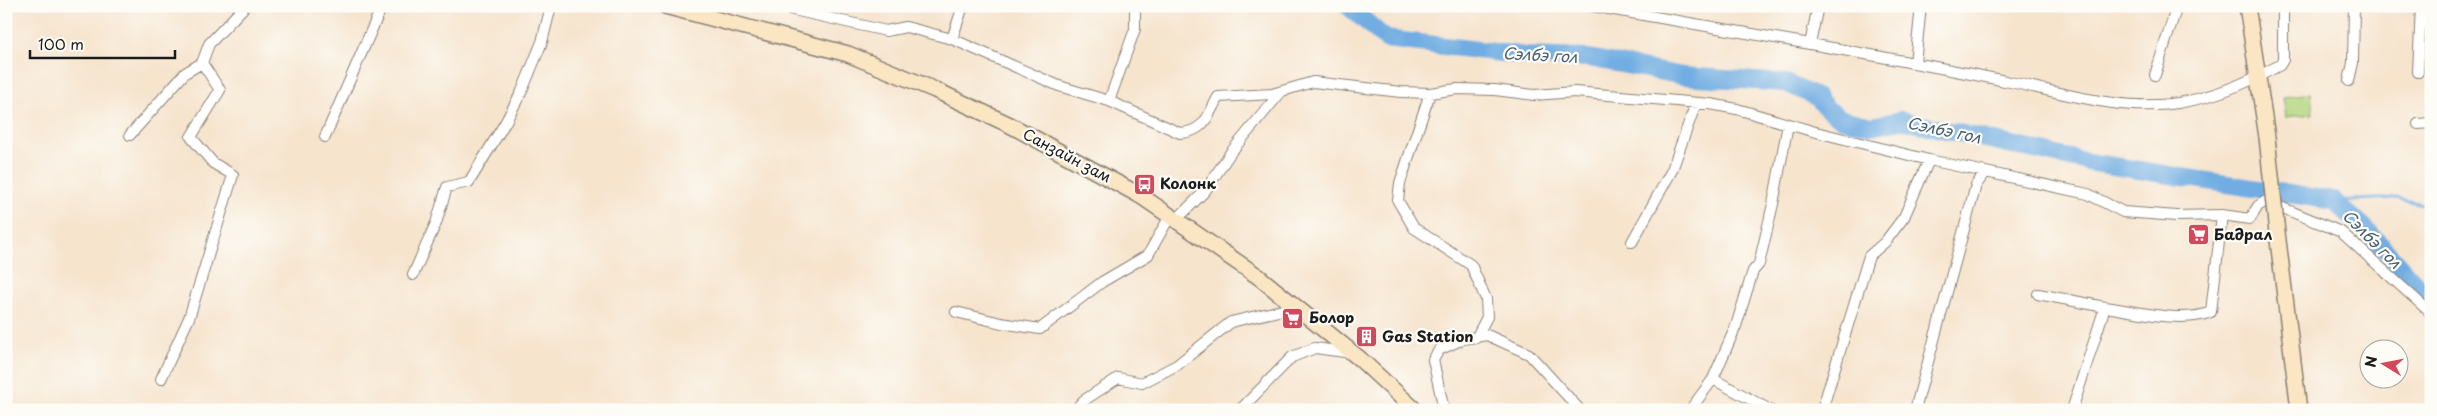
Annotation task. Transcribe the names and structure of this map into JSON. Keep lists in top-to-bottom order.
{
  "streets": {
    "main road": ["Санзайн зам"]
  },
  "water": ["Сэлбэ гол"],
  "places": {
    "bus stop": ["Колонк"],
    "supermarket": ["Бадрал", "Болор"],
    "building": ["Gas Station"]
  },
  "scale_bar": "100 m",
  "north": "left"
}
